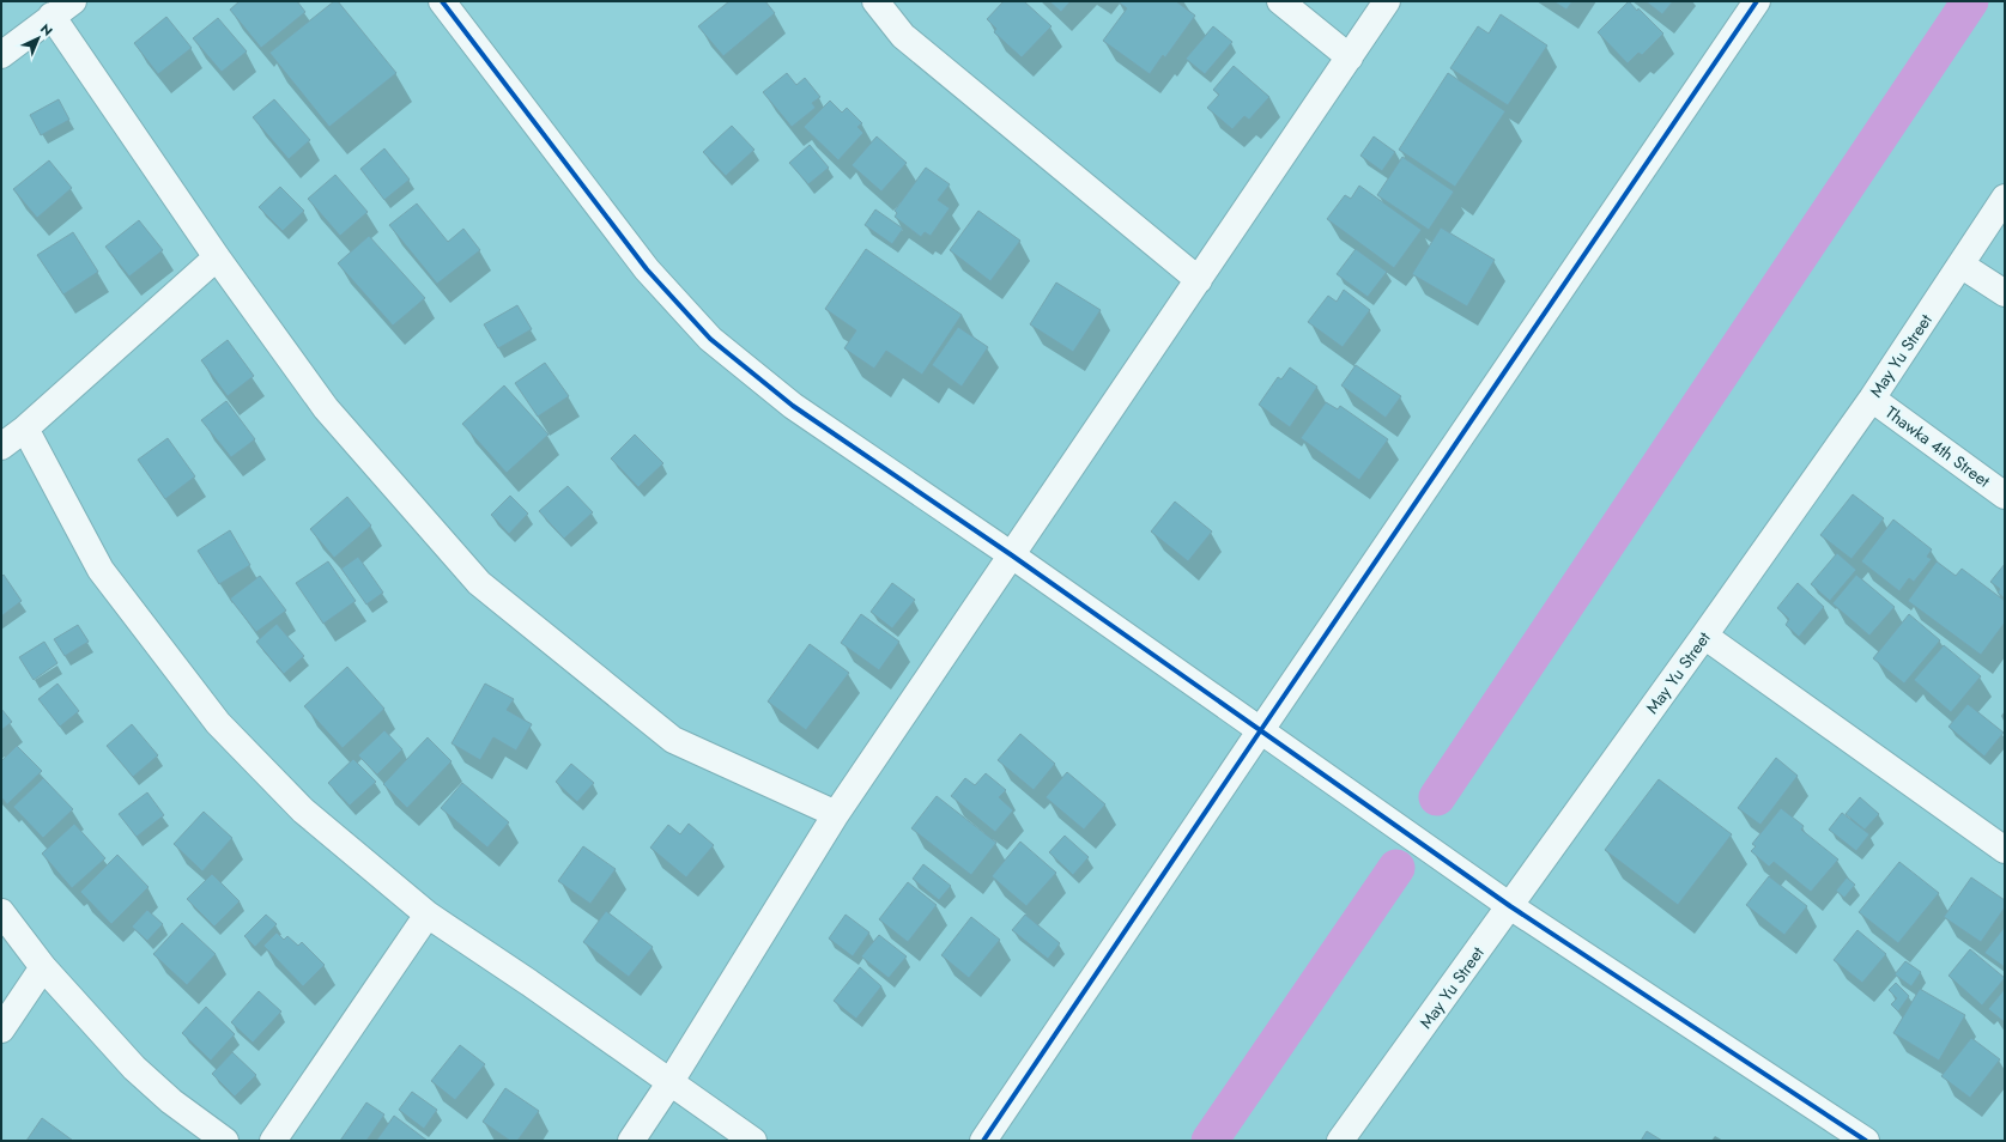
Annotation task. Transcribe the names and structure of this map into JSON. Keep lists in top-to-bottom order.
{
  "streets": {
    "street": ["May Yu Street", "Thawka 4th Street"]
  },
  "crossings": [
    ["May Yu Street", "Thawka 4th Street"]
  ],
  "north": "top right"
}
